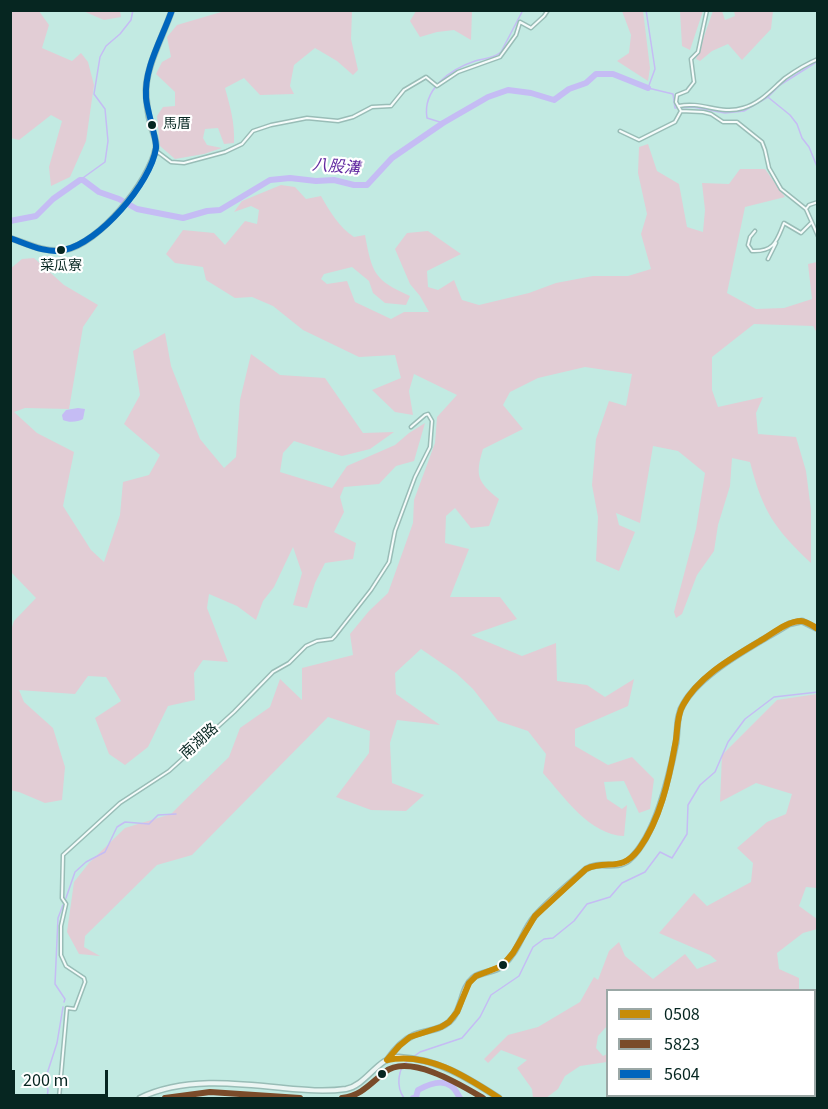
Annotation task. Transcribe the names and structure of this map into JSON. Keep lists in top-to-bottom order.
{
  "streets": {
    "street": ["南湖路"]
  },
  "water": ["八股溝"],
  "places": ["馬厝", "菜瓜寮"],
  "lines": ["transit line 5604", "transit line 0508", "transit line 5823"],
  "legend": ["0508", "5823", "5604"],
  "scale_bar": "200 m"
}
